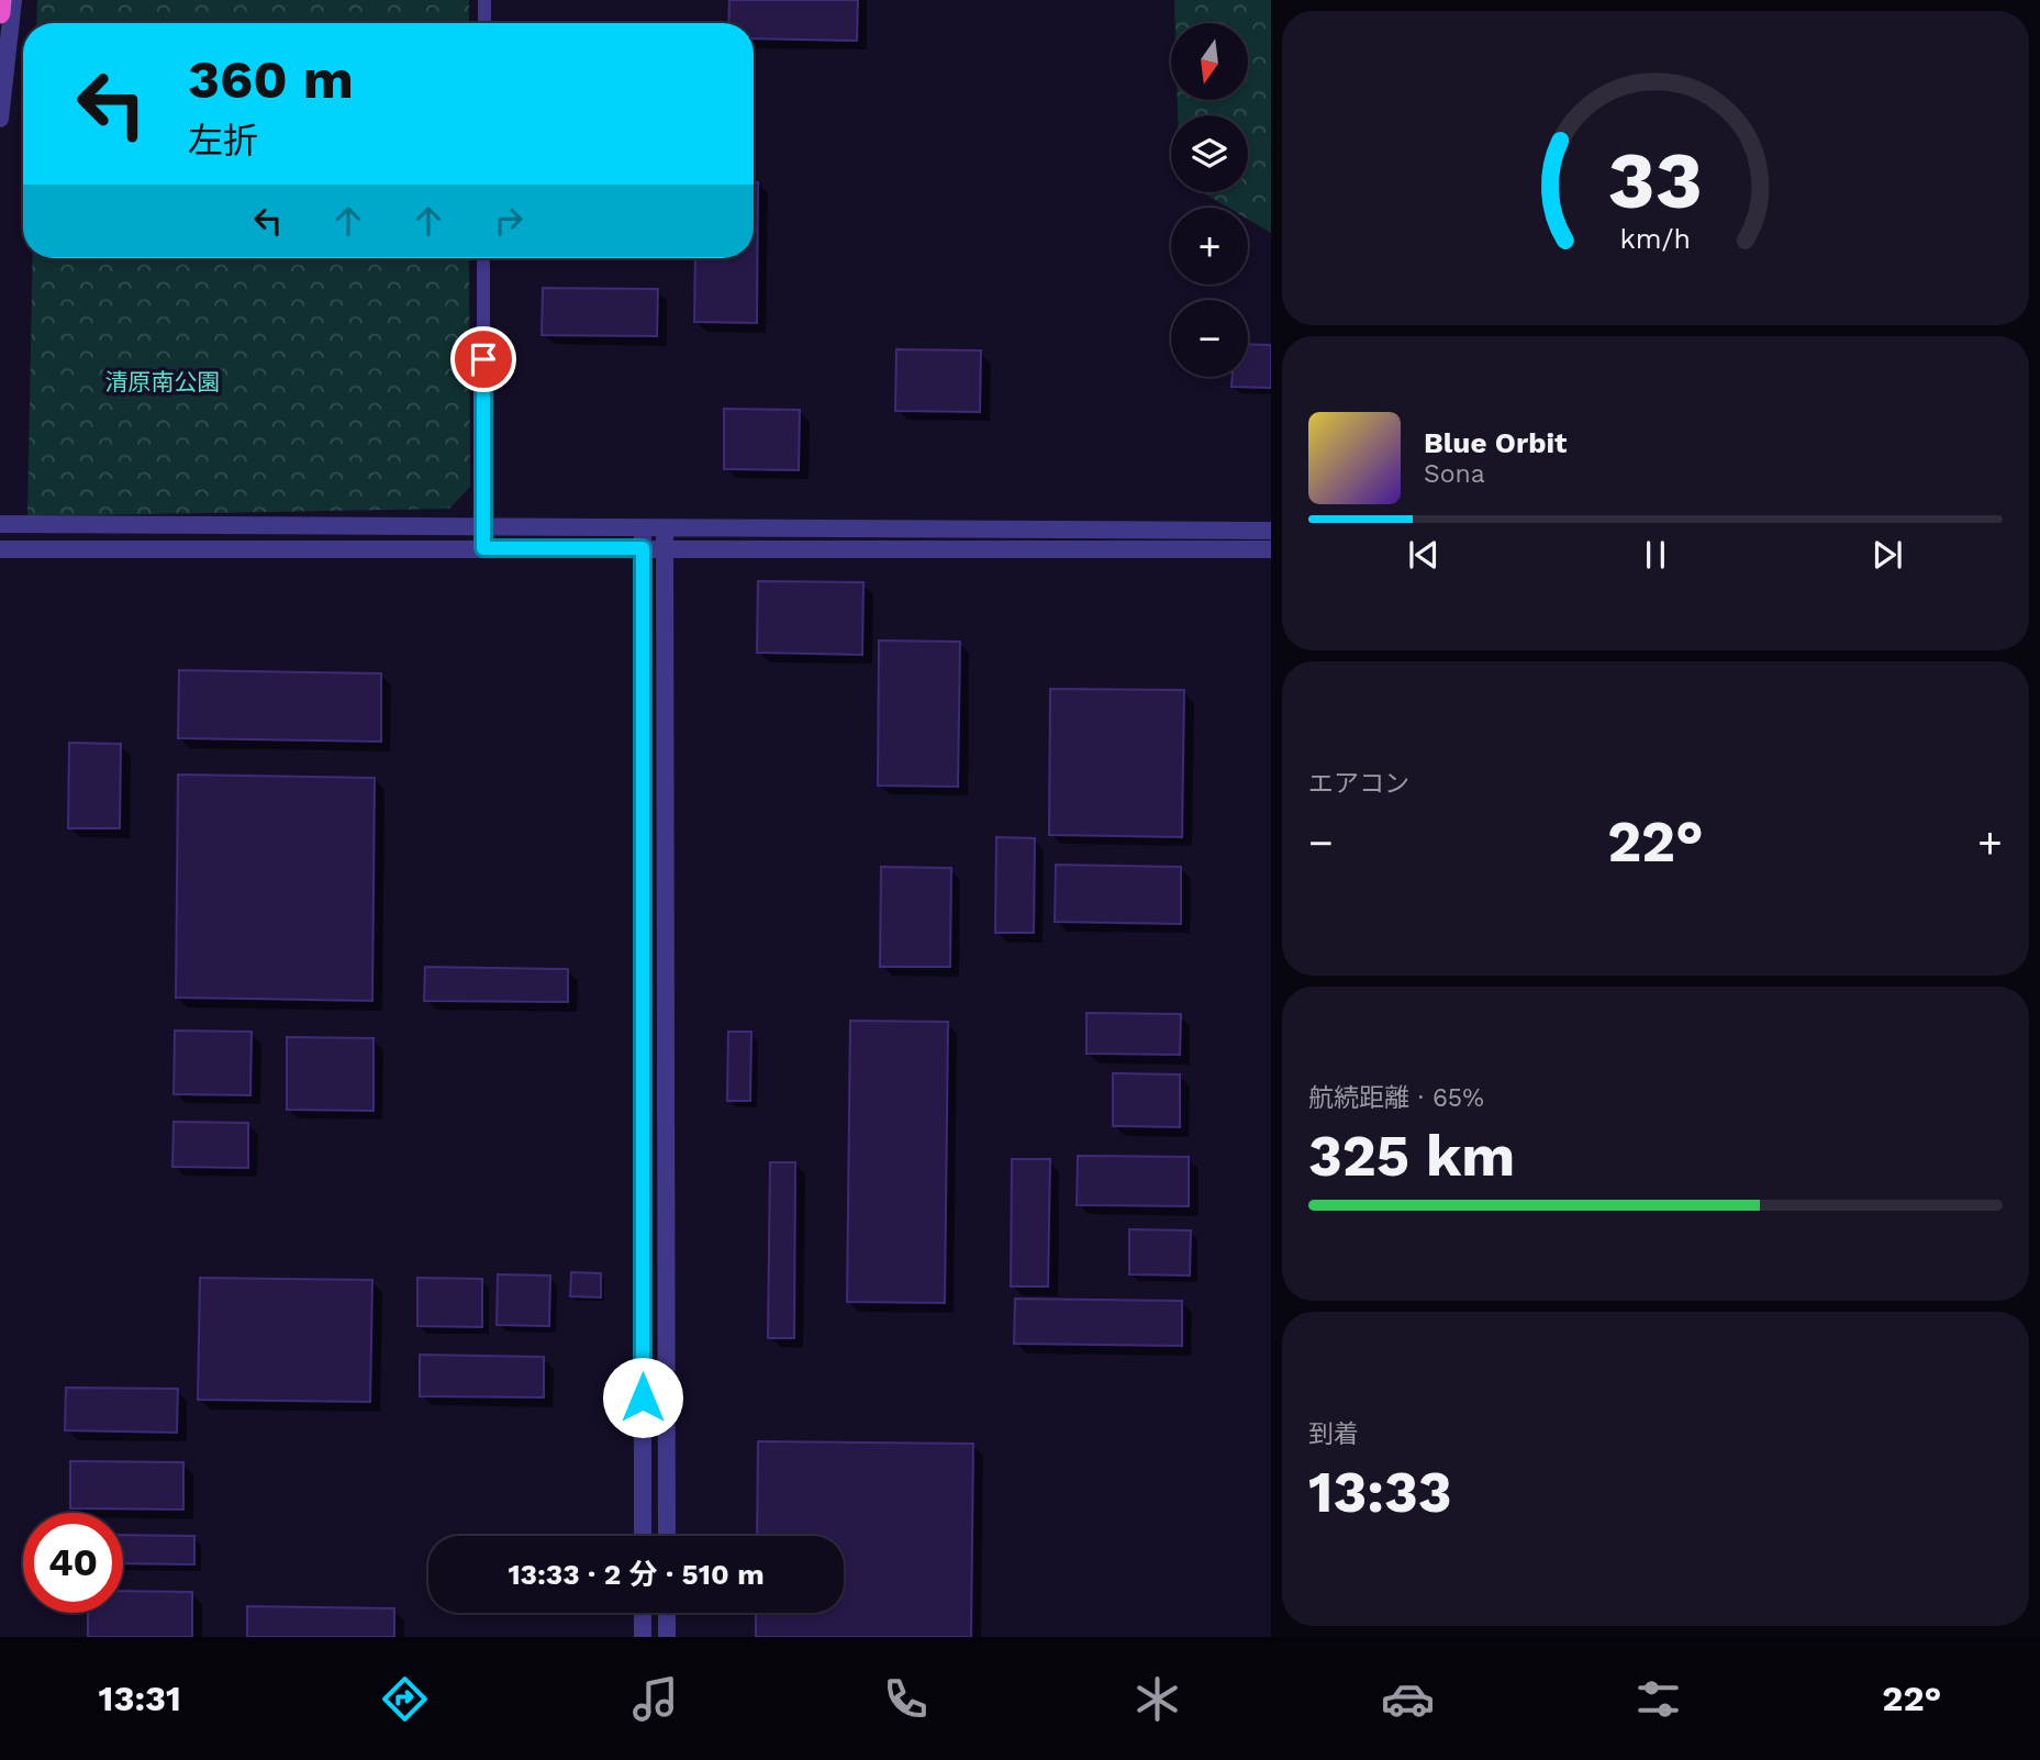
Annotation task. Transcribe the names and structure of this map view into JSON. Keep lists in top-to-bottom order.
{
  "parks": ["清原南公園"],
  "north": "bottom",
  "page": {
    "map_buttons": ["+", "−"],
    "turn": ["360 m", "左折"],
    "song": ["Blue Orbit", "Sona"],
    "tile": [
      "エアコン",
      ["航続距離 · 65%", "325 km"],
      ["到着", "13:33"]
    ],
    "heat": ["−", "22°", "+"],
    "limit": "40",
    "trip": "13:33 · 2 分 · 510 m",
    "tabs": ["13:31", "22°"],
    "gauge": ["33", "km/h"]
  }
}
